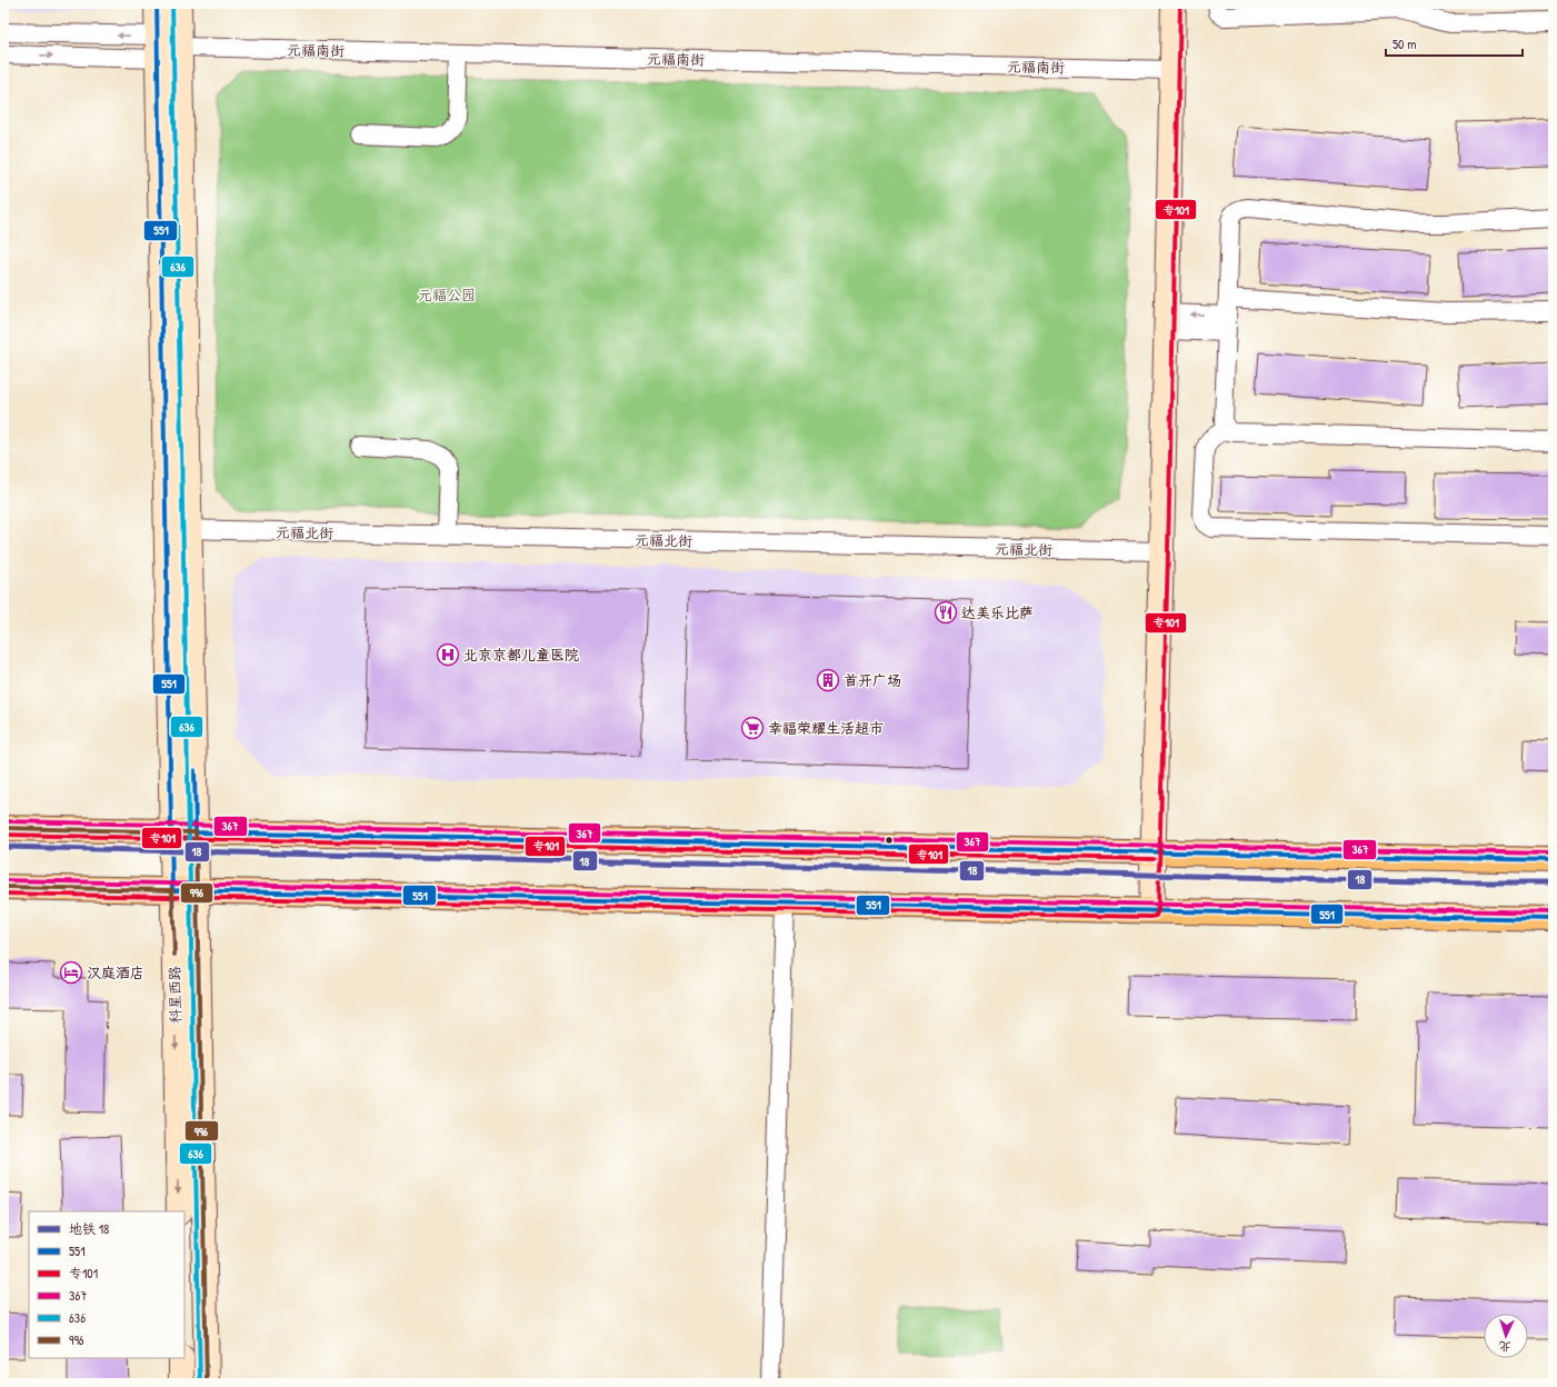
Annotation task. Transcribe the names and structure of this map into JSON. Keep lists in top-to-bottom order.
{
  "streets": {
    "street": ["元福南街", "元福北街", "科星西路"]
  },
  "crossings": [
    ["元福南街", "科星西路"],
    ["元福北街", "科星西路"]
  ],
  "parks": ["元福公园"],
  "places": {
    "restaurant": ["达美乐比萨"],
    "hospital": ["北京京都儿童医院"],
    "building": ["首开广场"],
    "supermarket": ["幸福荣耀生活超市"],
    "hotel": ["汉庭酒店"]
  },
  "lines": [
    "transit line 551",
    "transit line 专101",
    "transit line 636",
    "transit line 367",
    "transit line 996",
    "metro line 18"
  ],
  "legend": [
    "地铁 18",
    "551",
    "专101",
    "367",
    "636",
    "996"
  ],
  "scale_bar": "50 m",
  "north": "bottom"
}
